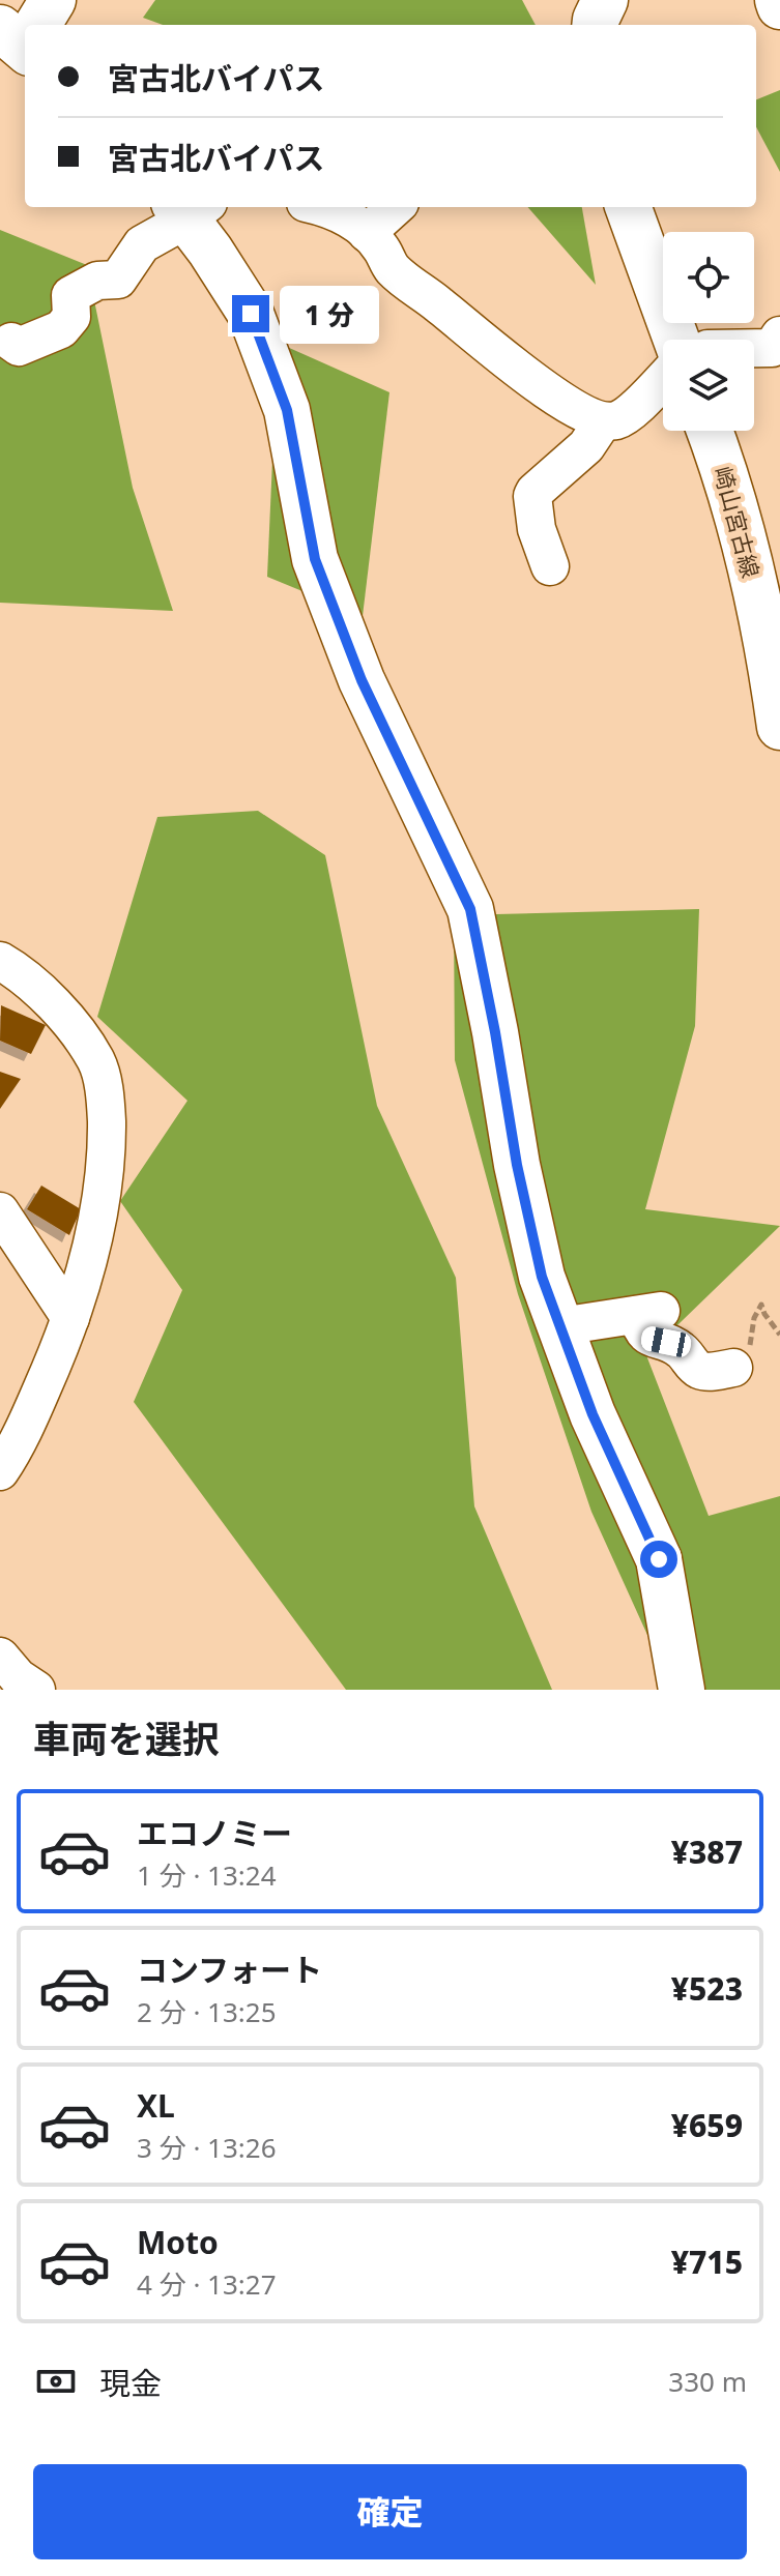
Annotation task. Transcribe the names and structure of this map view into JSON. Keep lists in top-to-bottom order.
{
  "streets": {
    "main road": ["崎山宮古線"]
  },
  "page": {
    "banner": ["宮古北バイパス", "宮古北バイパス"],
    "bubble": "1 分",
    "heading": "車両を選択",
    "list": [
      {
        "name": "エコノミー",
        "note": "1 分 · 13:24",
        "value": "¥387"
      },
      {
        "name": "コンフォート",
        "note": "2 分 · 13:25",
        "value": "¥523"
      },
      {
        "name": "XL",
        "note": "3 分 · 13:26",
        "value": "¥659"
      },
      {
        "name": "Moto",
        "note": "4 分 · 13:27",
        "value": "¥715"
      }
    ],
    "pay": ["現金", "330 m"],
    "buttons": "確定"
  }
}
